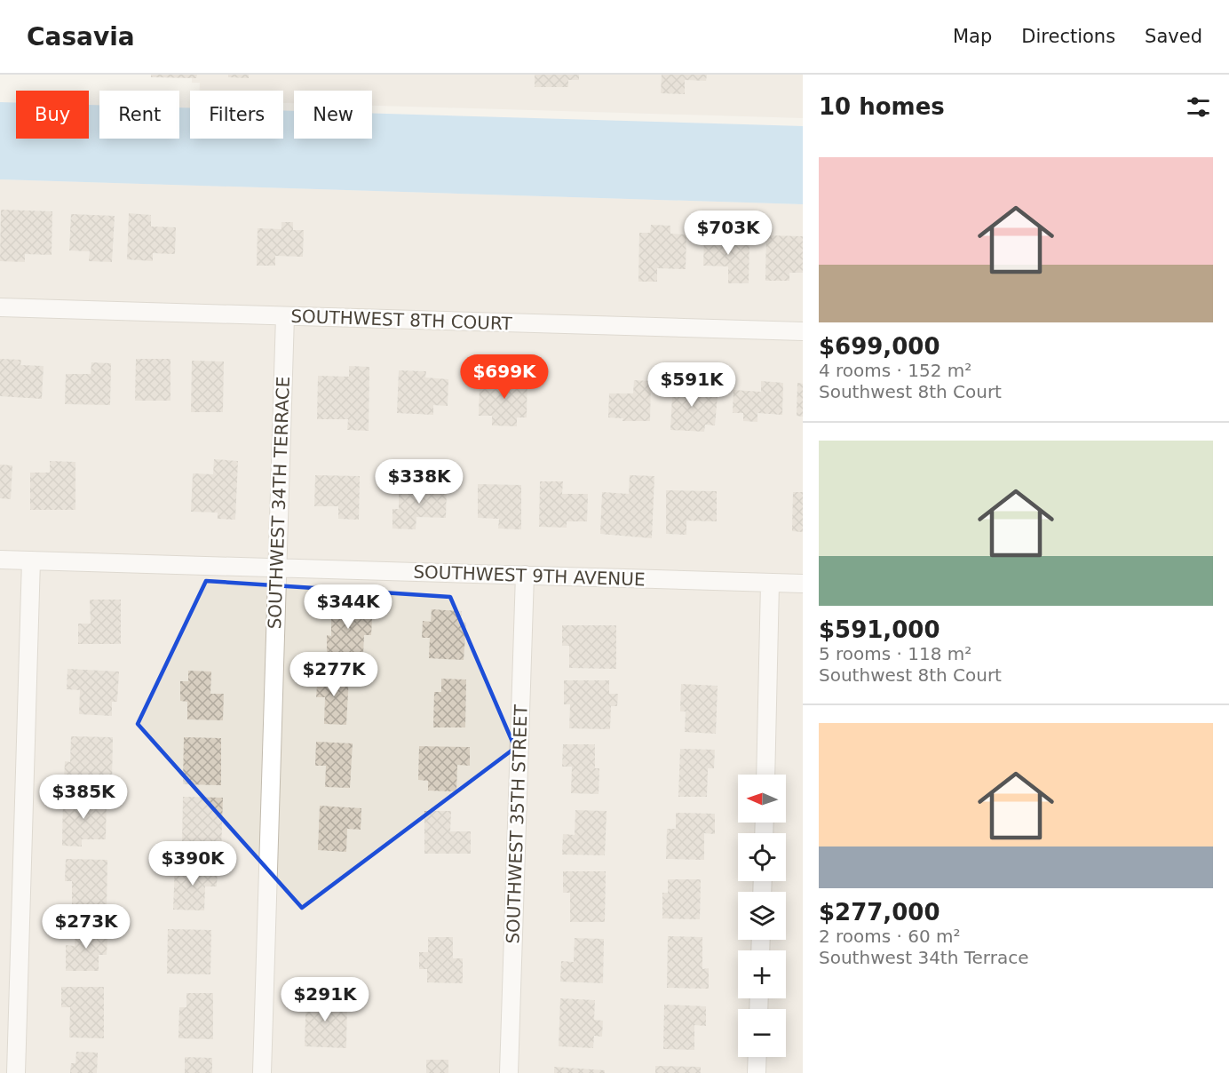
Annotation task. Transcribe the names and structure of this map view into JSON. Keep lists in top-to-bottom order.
{
  "streets": {
    "street": [
      "SOUTHWEST 8TH COURT",
      "SOUTHWEST 34TH TERRACE",
      "SOUTHWEST 9TH AVENUE",
      "SOUTHWEST 35TH STREET"
    ]
  },
  "crossings": [
    ["SOUTHWEST 8TH COURT", "SOUTHWEST 34TH TERRACE"],
    ["SOUTHWEST 34TH TERRACE", "SOUTHWEST 9TH AVENUE"],
    ["SOUTHWEST 9TH AVENUE", "SOUTHWEST 35TH STREET"]
  ],
  "north": "left",
  "page": {
    "header": "Casavia",
    "nav": ["Map", "Directions", "Saved"],
    "heading": "10 homes",
    "chip": [
      "Buy",
      "Rent",
      "Filters",
      "New"
    ],
    "list": [
      {
        "name": "$699,000",
        "note": "4 rooms · 152 m² · Southwest 8th Court"
      },
      {
        "name": "$591,000",
        "note": "5 rooms · 118 m² · Southwest 8th Court"
      },
      {
        "name": "$277,000",
        "note": "2 rooms · 60 m² · Southwest 34th Terrace"
      }
    ],
    "price": [
      "$703K",
      "$699K",
      "$591K",
      "$338K",
      "$344K",
      "$277K",
      "$385K",
      "$390K",
      "$273K",
      "$291K"
    ],
    "map_buttons": ["+", "−"]
  }
}
